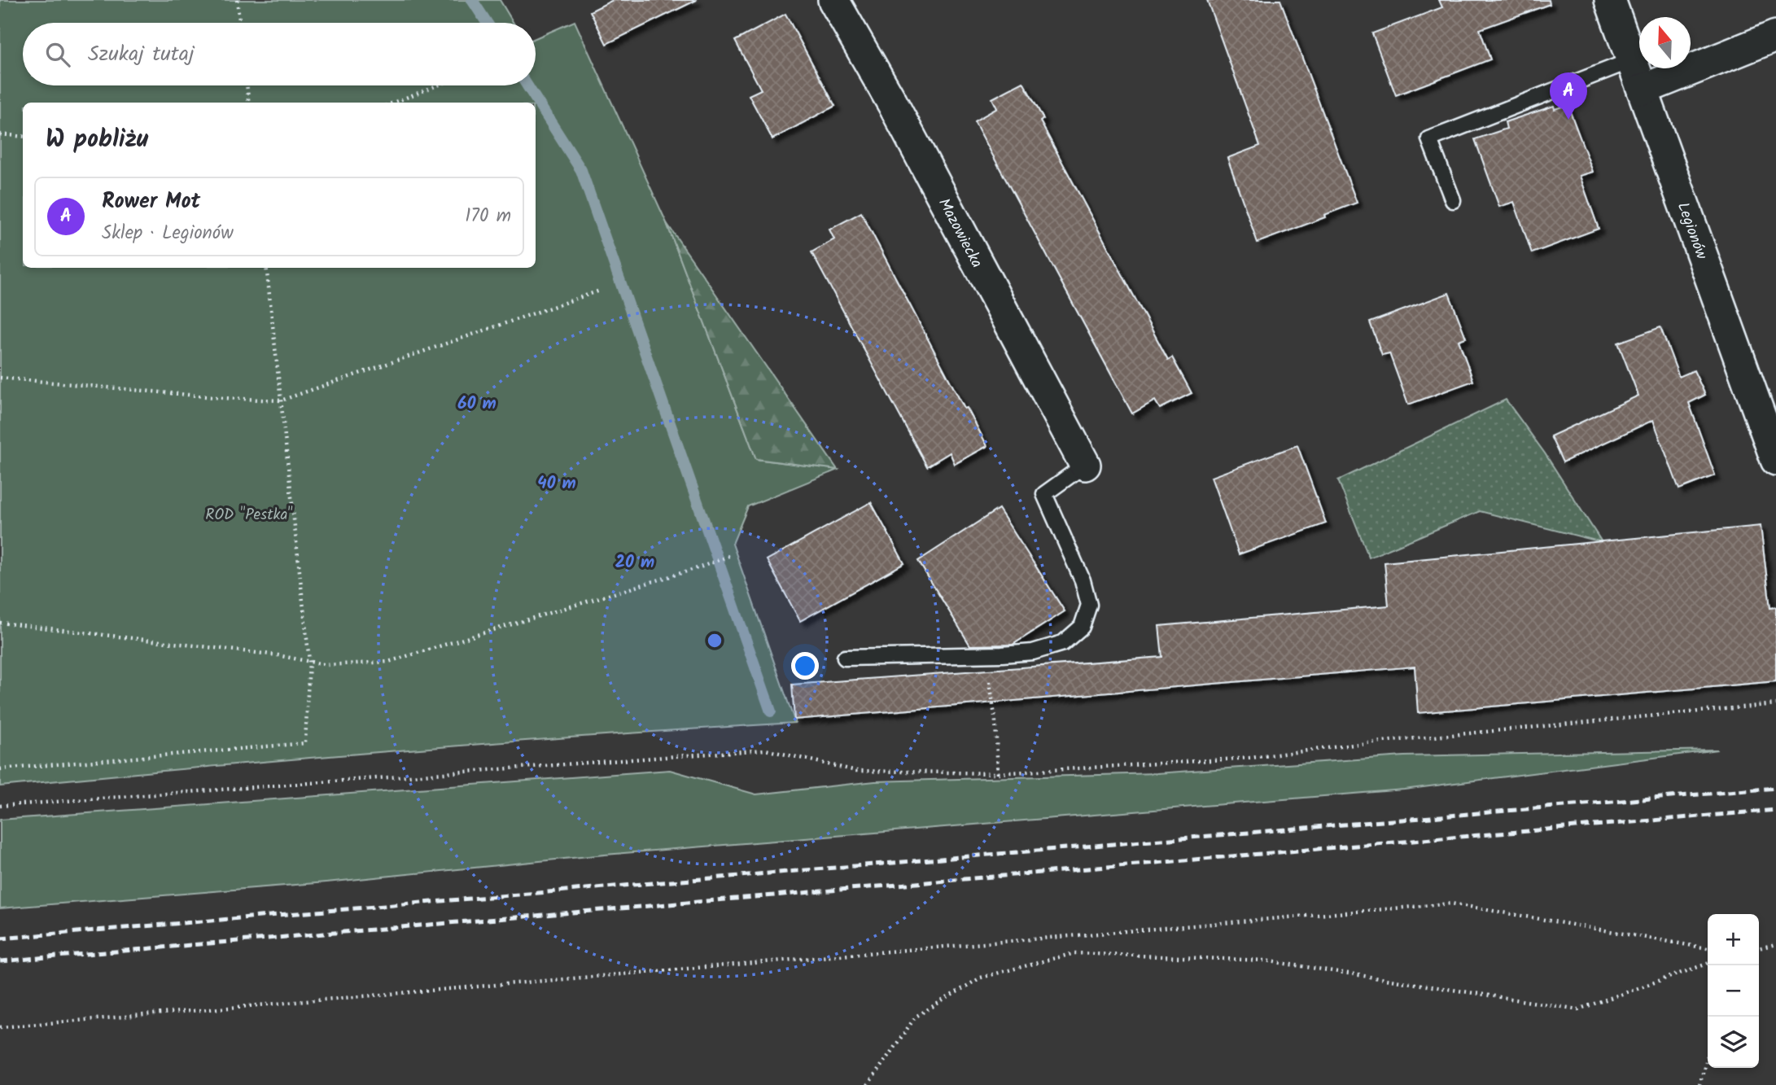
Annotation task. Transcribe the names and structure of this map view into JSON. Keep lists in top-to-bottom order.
{
  "streets": {
    "street": ["Legionów", "Mazowiecka"]
  },
  "parks": ["ROD \"Pestka\""],
  "north": "top",
  "page": {
    "search": "Szukaj tutaj",
    "pins": "A",
    "heading": "W pobliżu",
    "list": [
      {
        "mark": "A",
        "name": "Rower Mot",
        "note": "Sklep · Legionów",
        "value": "170 m"
      }
    ],
    "map_buttons": ["+", "−"]
  },
  "rings": ["60 m", "40 m", "20 m"]
}
